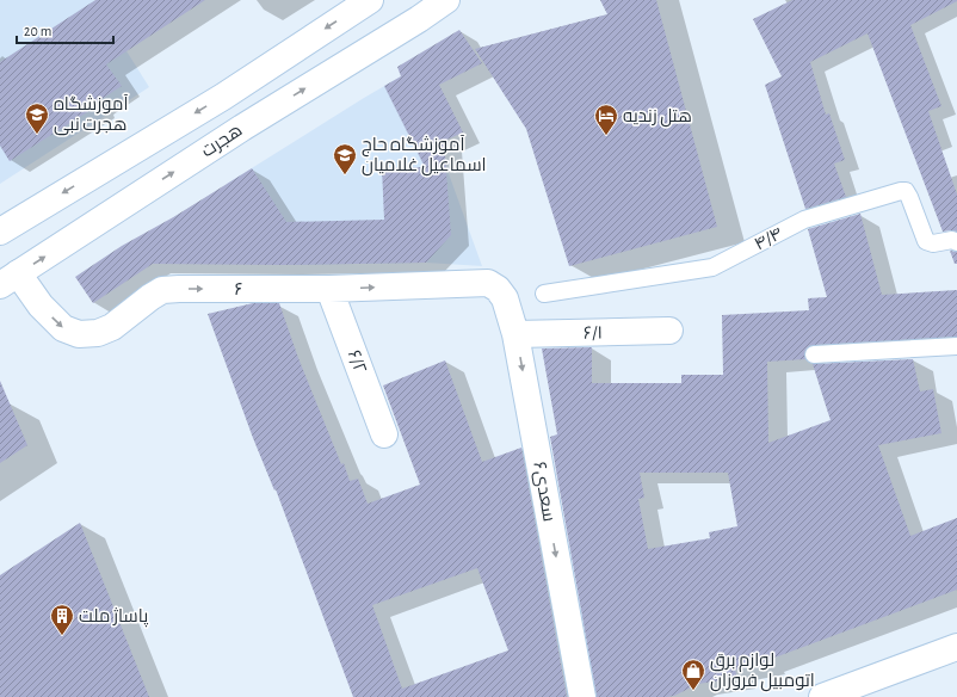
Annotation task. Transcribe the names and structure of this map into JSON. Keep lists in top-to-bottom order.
{
  "streets": {
    "street": [
      "هجرت",
      "۶",
      "۶/۱",
      "۶/۲",
      "سعدی۶"
    ],
    "lane": ["۴/۴"]
  },
  "crossings": [
    ["هجرت", "۶"],
    ["۶", "۶/۲"],
    ["۶", "سعدی۶"],
    ["۶/۱", "سعدی۶"]
  ],
  "one_way": ["۶", "سعدی۶"],
  "places": {
    "school or university": ["آموزشگاه هجرت نبی", "آموزشگاه حاج اسماعیل غلامیان"],
    "hotel": ["هتل زندیه"],
    "building": ["پاساژ ملت"],
    "shop": ["لوازم برق اتومبیل فروزان"]
  },
  "scale_bar": "20 m"
}
